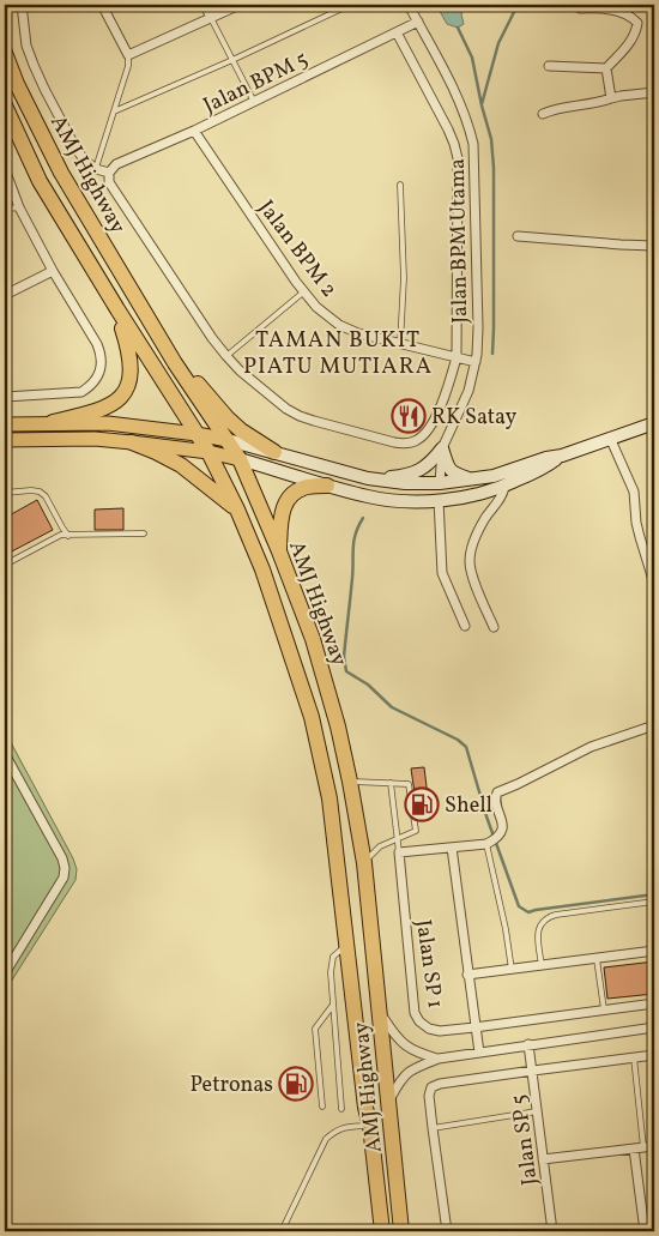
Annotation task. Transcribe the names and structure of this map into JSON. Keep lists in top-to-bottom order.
{
  "streets": {
    "highway": ["AMJ Highway"],
    "street": [
      "Jalan BPM 5",
      "Jalan BPM Utama",
      "Jalan BPM 2",
      "Jalan SP 1",
      "Jalan SP 5"
    ]
  },
  "crossings": [
    ["Jalan BPM 5", "Jalan BPM Utama"],
    ["Jalan BPM 5", "Jalan BPM 2"],
    ["Jalan BPM Utama", "Jalan BPM 2"]
  ],
  "districts": ["TAMAN BUKIT PIATU MUTIARA"],
  "places": {
    "restaurant": ["RK Satay"],
    "fuel station": ["Shell", "Petronas"]
  }
}
